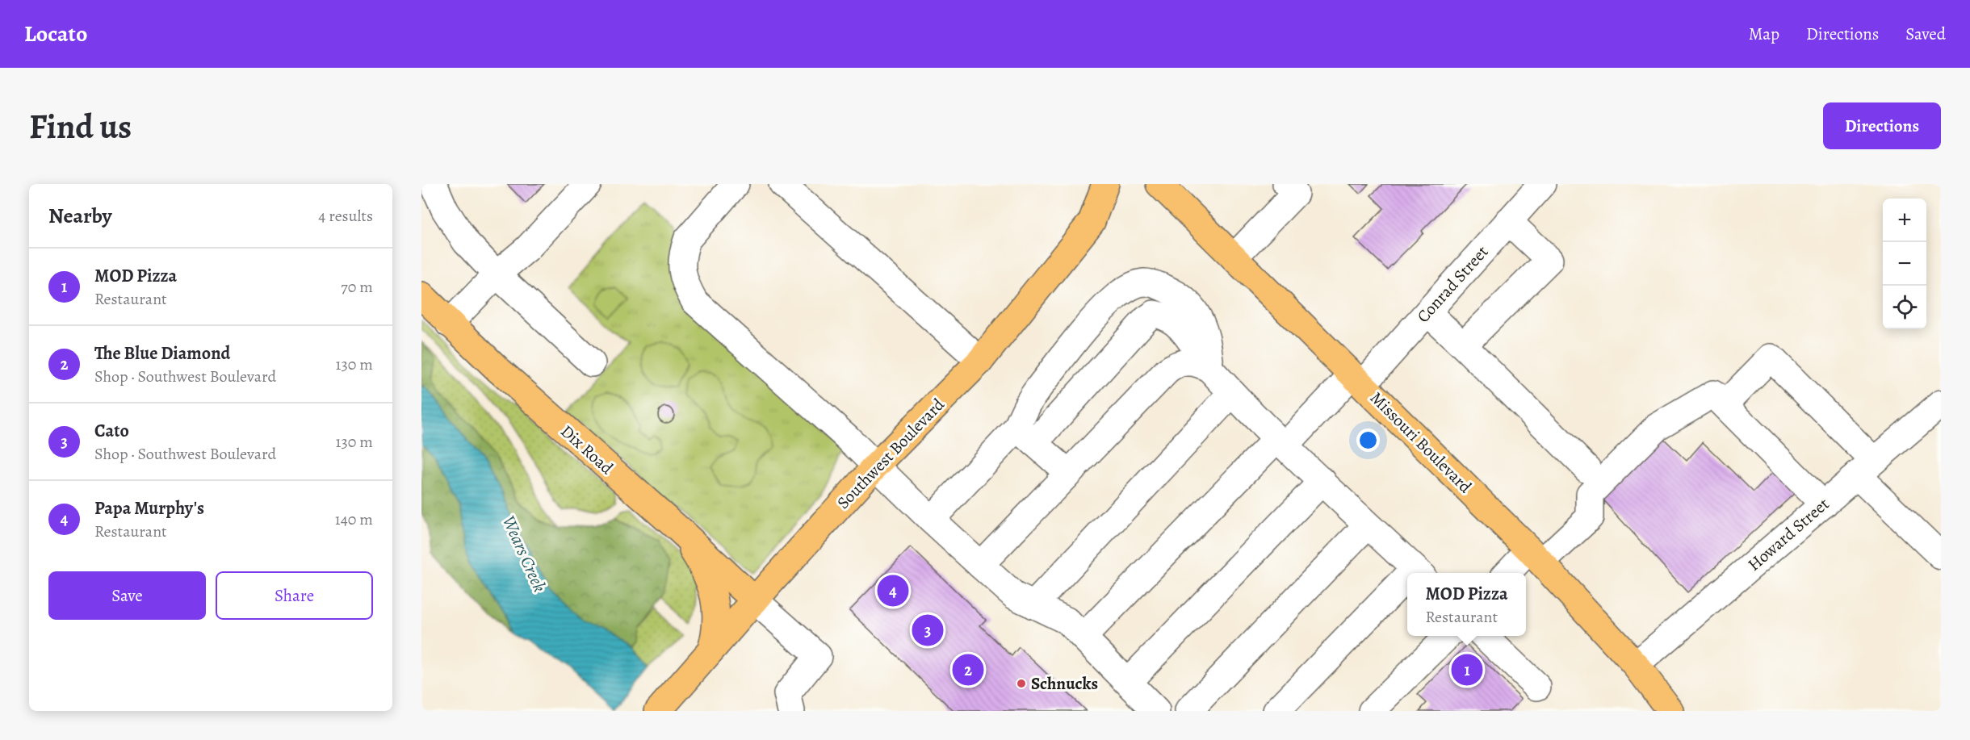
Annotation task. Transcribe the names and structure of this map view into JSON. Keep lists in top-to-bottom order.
{
  "streets": {
    "main road": ["Missouri Boulevard", "Dix Road", "Southwest Boulevard"],
    "street": ["Conrad Street", "Howard Street"]
  },
  "crossings": [
    ["Conrad Street", "Missouri Boulevard"],
    ["Missouri Boulevard", "Howard Street"],
    ["Dix Road", "Southwest Boulevard"]
  ],
  "water": ["Wears Creek"],
  "places": ["Schnucks"],
  "page": {
    "header": "Locato",
    "nav": ["Map", "Directions", "Saved"],
    "buttons": [
      "Directions",
      ["Save", "Share"]
    ],
    "title": "Find us",
    "heading": ["Nearby", "4 results"],
    "map_buttons": ["+", "−"],
    "list": [
      {
        "mark": "1",
        "name": "MOD Pizza",
        "note": "Restaurant",
        "value": "70 m"
      },
      {
        "mark": "2",
        "name": "The Blue Diamond",
        "note": "Shop · Southwest Boulevard",
        "value": "130 m"
      },
      {
        "mark": "3",
        "name": "Cato",
        "note": "Shop · Southwest Boulevard",
        "value": "130 m"
      },
      {
        "mark": "4",
        "name": "Papa Murphy's",
        "note": "Restaurant",
        "value": "140 m"
      }
    ],
    "popup": ["MOD Pizza", "Restaurant"],
    "pins": [
      "4",
      "3",
      "1",
      "2"
    ]
  }
}
